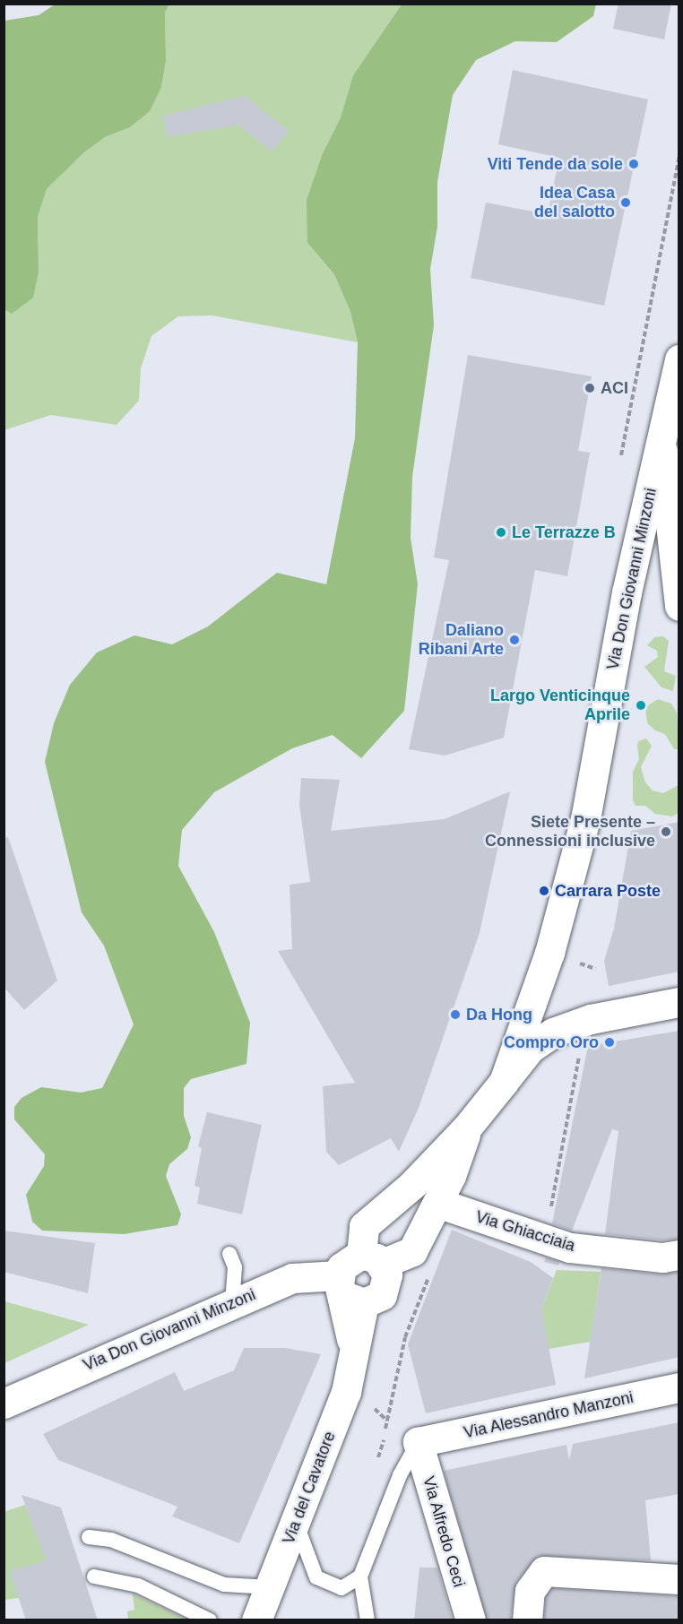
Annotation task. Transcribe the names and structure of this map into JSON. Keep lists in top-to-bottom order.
{
  "streets": {
    "main road": [
      "Via Don Giovanni Minzoni",
      "Via Ghiacciaia",
      "Via Alessandro Manzoni",
      "Via del Cavatore",
      "Via Alfredo Ceci"
    ]
  },
  "crossings": [
    ["Via Don Giovanni Minzoni", "Via Ghiacciaia"],
    ["Via Don Giovanni Minzoni", "Via del Cavatore"],
    ["Via Alessandro Manzoni", "Via Alfredo Ceci"]
  ],
  "places": [
    "Viti Tende da sole",
    "Idea Casa del salotto",
    "ACI",
    "Le Terrazze B",
    "Daliano Ribani Arte",
    "Largo Venticinque Aprile",
    "Siete Presente – Connessioni inclusive",
    "Carrara Poste",
    "Da Hong",
    "Compro Oro"
  ]
}
